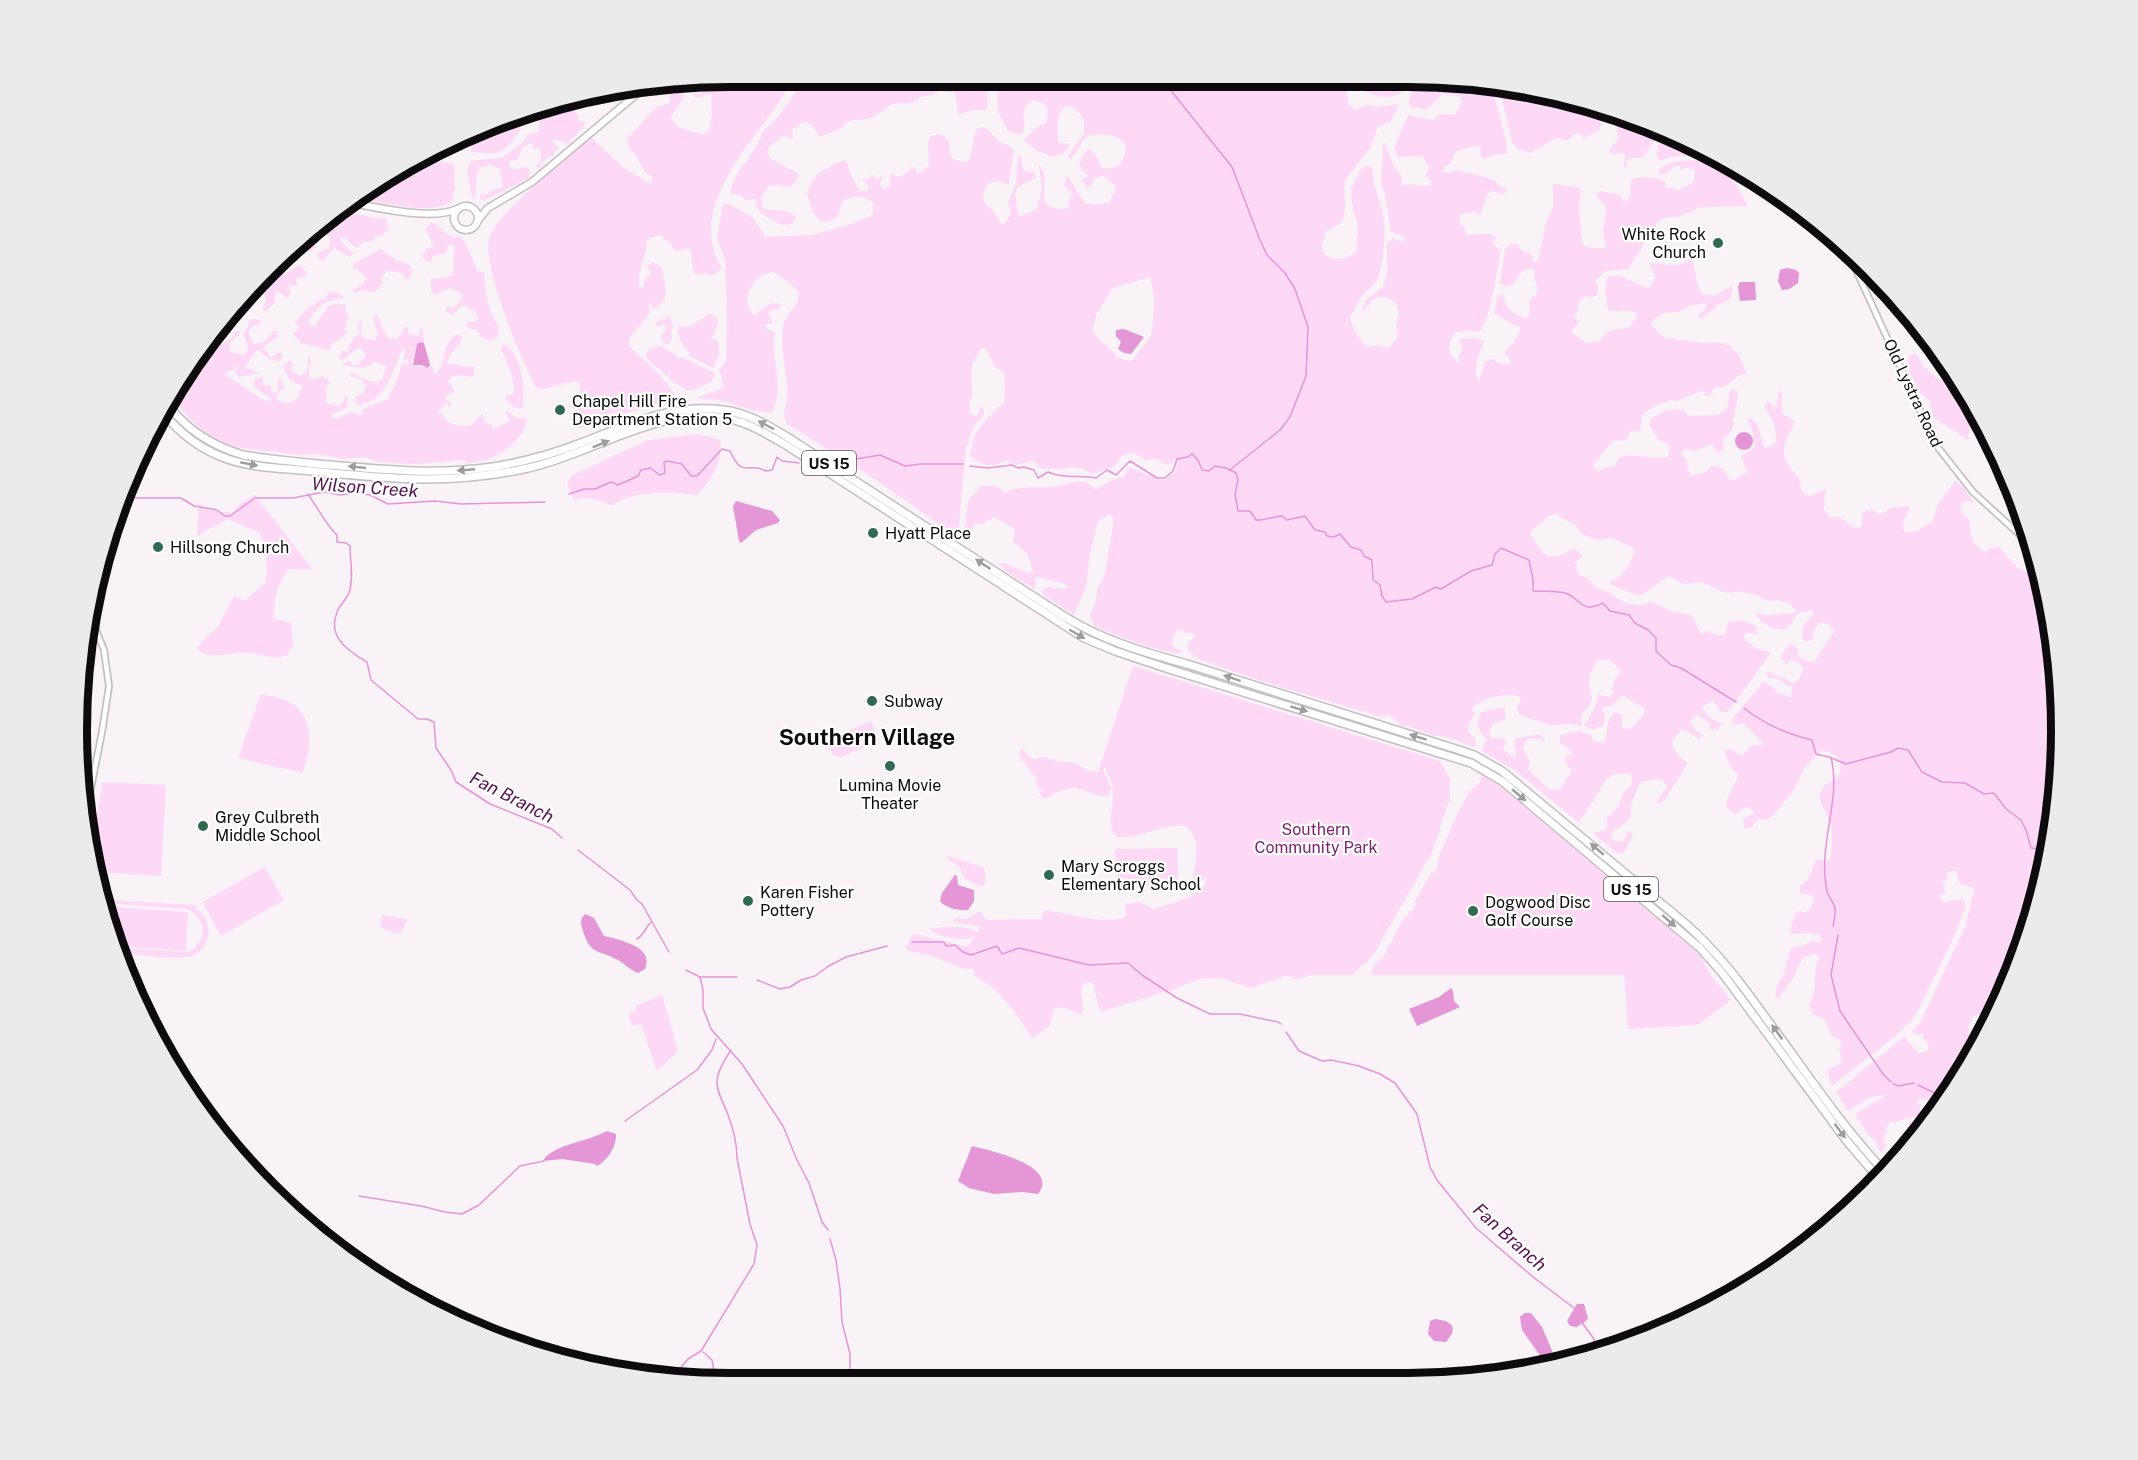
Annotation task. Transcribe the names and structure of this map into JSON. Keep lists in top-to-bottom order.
{
  "streets": {
    "highway": ["US 15"],
    "street": ["Old Lystra Road"]
  },
  "districts": ["Southern Village"],
  "water": ["Wilson Creek", "Fan Branch"],
  "parks": ["Southern Community Park"],
  "places": [
    "White Rock Church",
    "Chapel Hill Fire Department Station 5",
    "Hyatt Place",
    "Hillsong Church",
    "Subway",
    "Lumina Movie Theater",
    "Grey Culbreth Middle School",
    "Mary Scroggs Elementary School",
    "Karen Fisher Pottery",
    "Dogwood Disc Golf Course"
  ]
}
